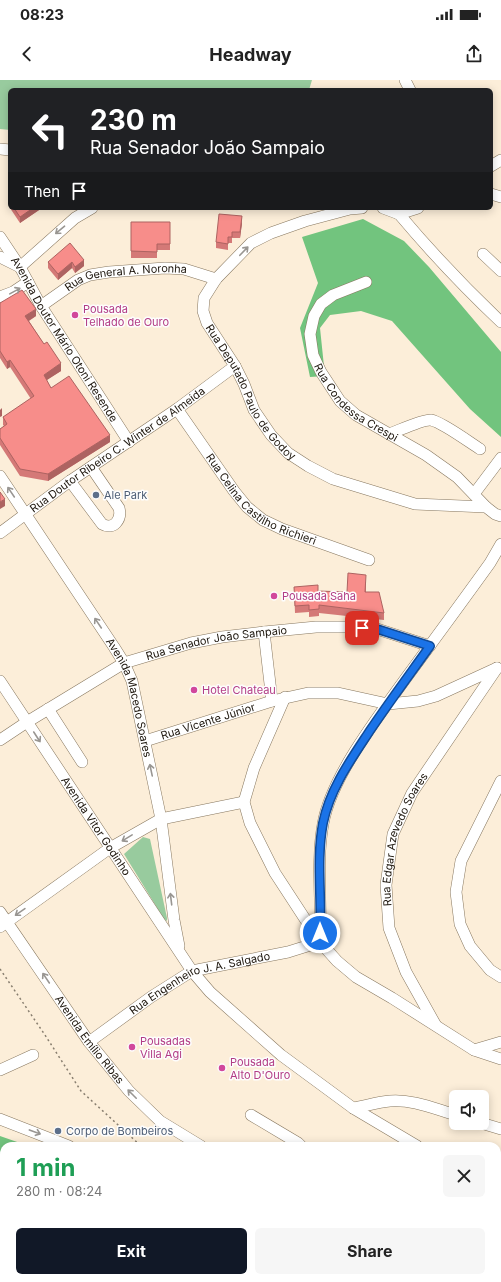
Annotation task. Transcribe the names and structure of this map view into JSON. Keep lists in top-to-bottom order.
{
  "streets": {
    "street": [
      "Rua General A. Noronha",
      "Avenida Doutor Mário Otoni Resende",
      "Rua Deputado Paulo de Godoy",
      "Rua Condessa Crespi",
      "Rua Doutor Ribeiro C. Winter de Almeida",
      "Rua Celina Castilho Richieri",
      "Rua Senador João Sampaio",
      "Avenida Macedo Soares",
      "Rua Vicente Júnior",
      "Avenida Vitor Godinho",
      "Rua Edgar Azevedo Soares",
      "Rua Engenheiro J. A. Salgado",
      "Avenida Emílio Ribas"
    ]
  },
  "crossings": [
    ["Rua General A. Noronha", "Avenida Doutor Mário Otoni Resende"],
    ["Rua General A. Noronha", "Rua Deputado Paulo de Godoy"],
    ["Avenida Doutor Mário Otoni Resende", "Rua Doutor Ribeiro C. Winter de Almeida"],
    ["Rua Deputado Paulo de Godoy", "Rua Condessa Crespi"],
    ["Rua Deputado Paulo de Godoy", "Rua Doutor Ribeiro C. Winter de Almeida"],
    ["Rua Doutor Ribeiro C. Winter de Almeida", "Rua Celina Castilho Richieri"],
    ["Rua Doutor Ribeiro C. Winter de Almeida", "Avenida Macedo Soares"],
    ["Rua Senador João Sampaio", "Avenida Macedo Soares"],
    ["Rua Senador João Sampaio", "Avenida Vitor Godinho"],
    ["Avenida Macedo Soares", "Rua Vicente Júnior"],
    ["Avenida Macedo Soares", "Avenida Vitor Godinho"],
    ["Rua Vicente Júnior", "Rua Edgar Azevedo Soares"],
    ["Avenida Vitor Godinho", "Rua Engenheiro J. A. Salgado"],
    ["Rua Engenheiro J. A. Salgado", "Avenida Emílio Ribas"]
  ],
  "one_way": ["Avenida Macedo Soares", "Avenida Emílio Ribas"],
  "places": [
    "Pousada Telhado de Ouro",
    "Ale Park",
    "Pousada Saha",
    "Hotel Chateau",
    "Pousadas Villa Agi",
    "Pousada Alto D'Ouro",
    "Corpo de Bombeiros"
  ],
  "page": {
    "status": "08:23",
    "header": "Headway",
    "turn": ["230 m", "Rua Senador João Sampaio"],
    "then": "Then",
    "heading": ["1 min", "280 m · 08:24"],
    "buttons": ["Exit", "Share"]
  }
}
